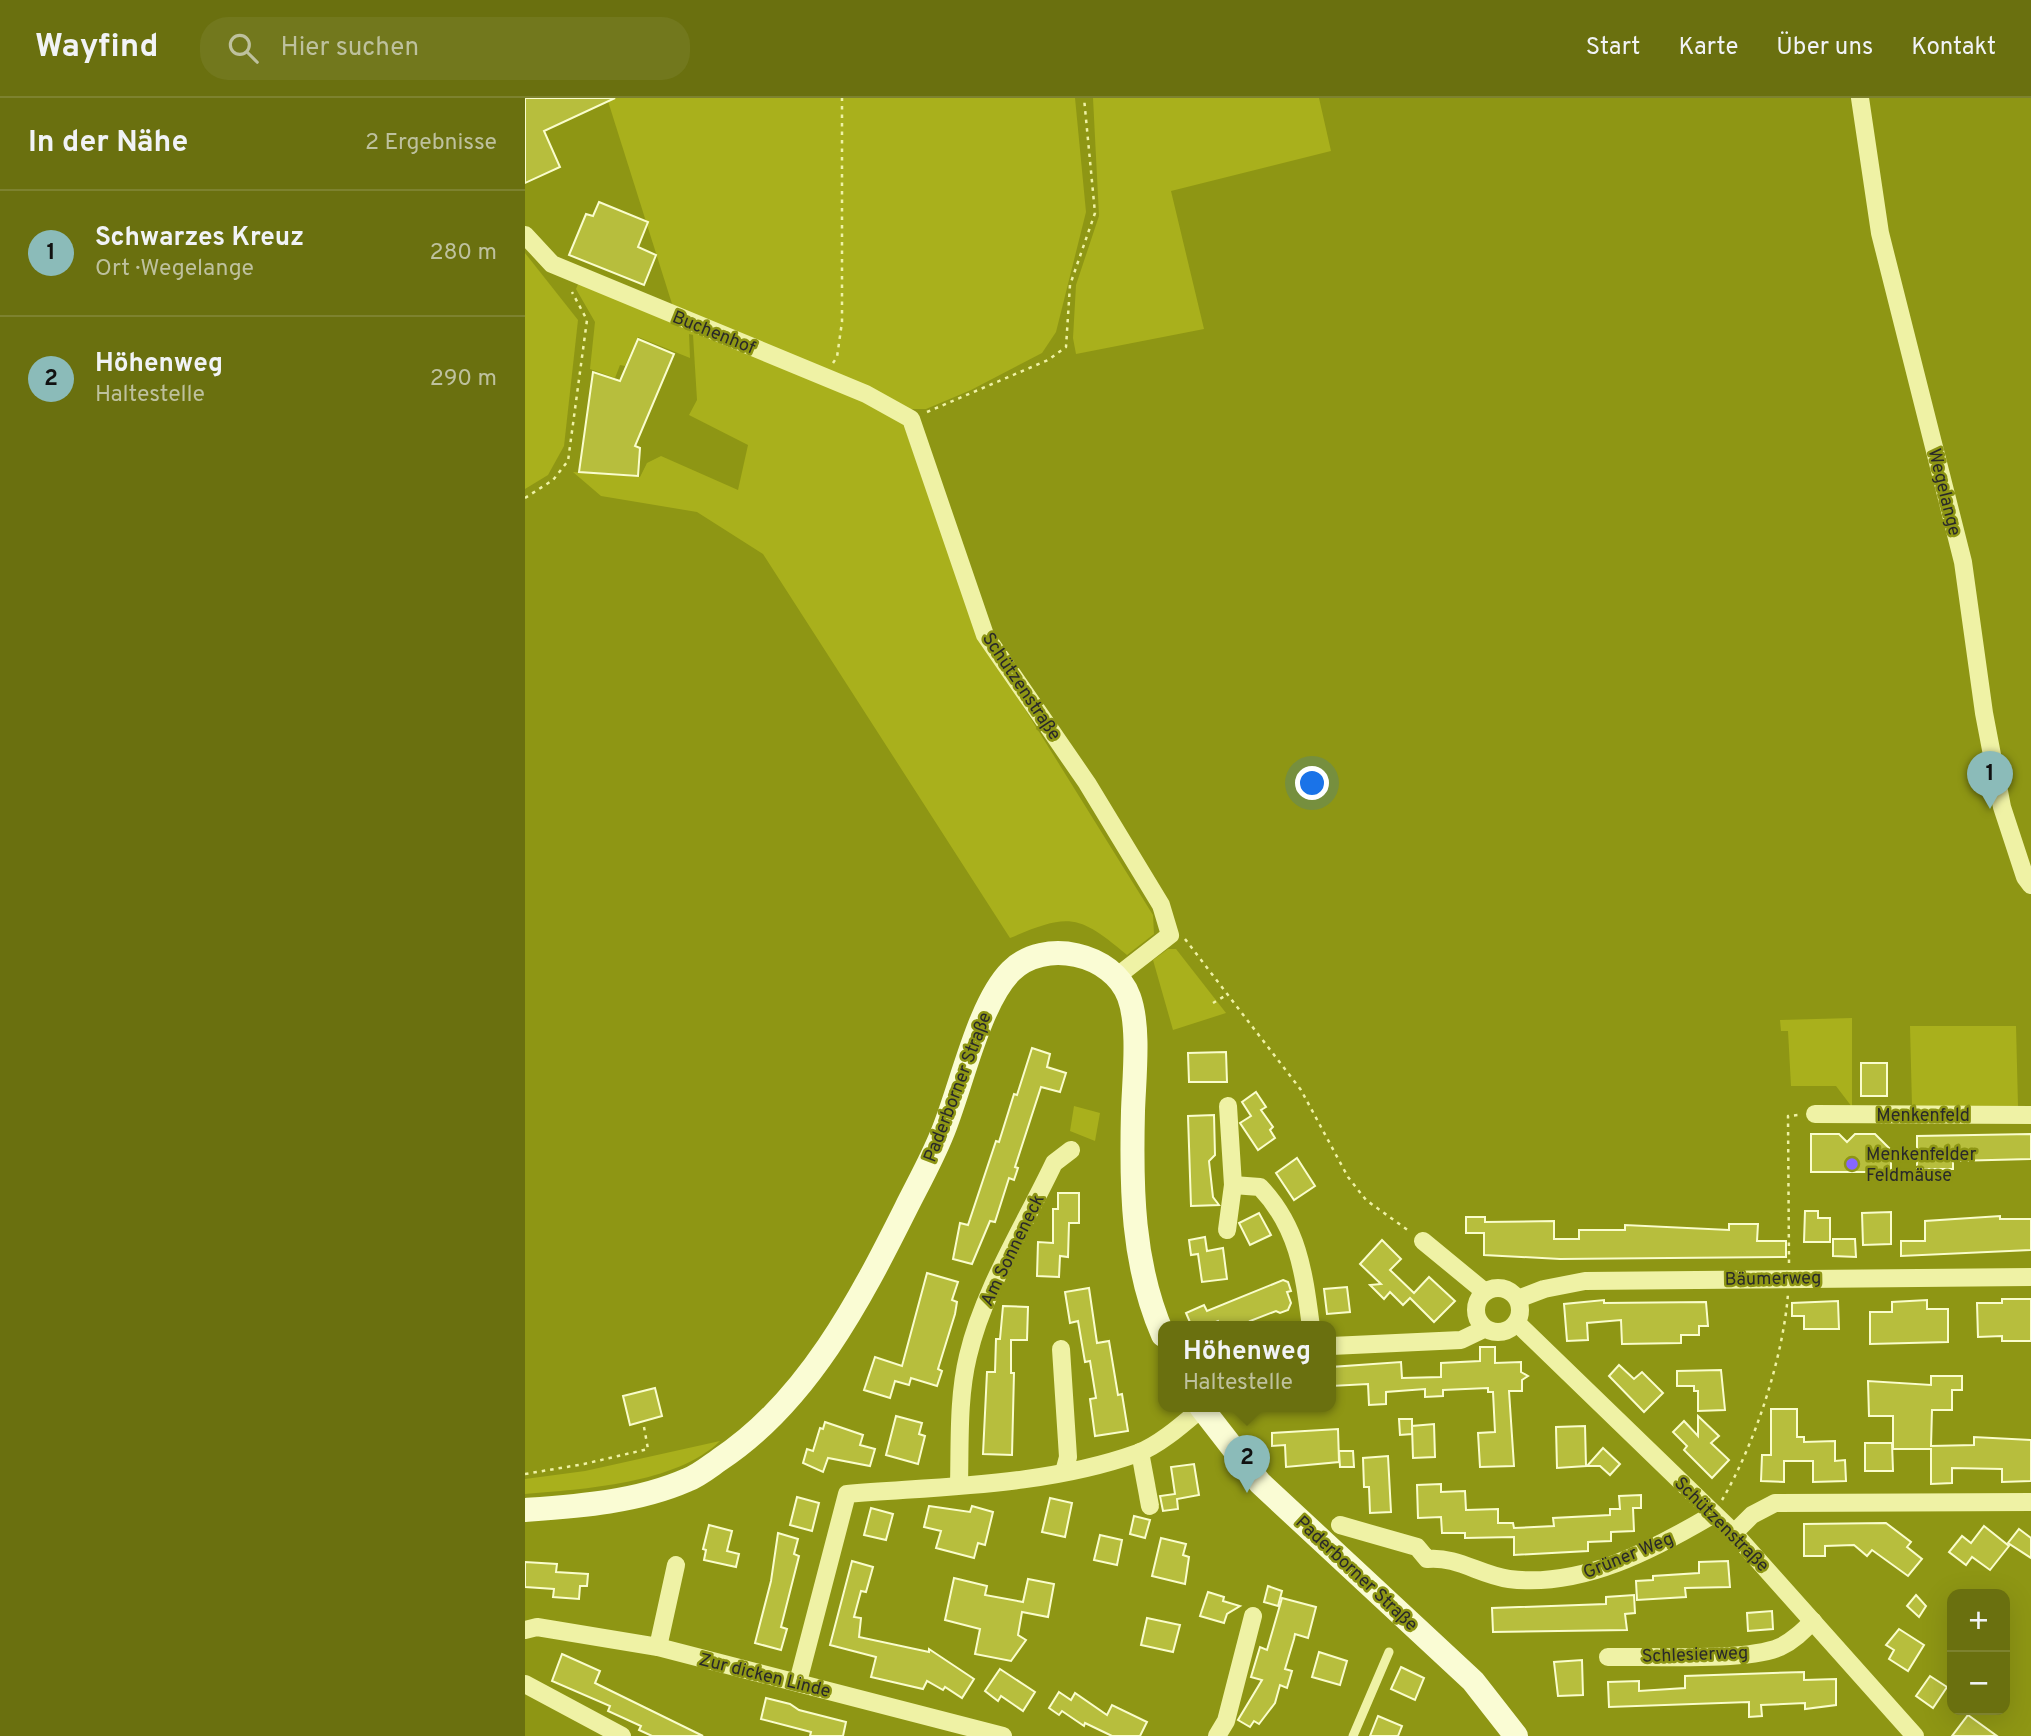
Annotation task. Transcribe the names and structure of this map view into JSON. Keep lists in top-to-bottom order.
{
  "streets": {
    "main road": ["Paderborner Straße"],
    "street": [
      "Buchenhof",
      "Wegelange",
      "Schützenstraße",
      "Menkenfeld",
      "Am Sonneneck",
      "Bäumerweg",
      "Grüner Weg",
      "Schlesierweg",
      "Zur dicken Linde"
    ]
  },
  "crossings": [
    ["Buchenhof", "Schützenstraße"],
    ["Schützenstraße", "Bäumerweg"],
    ["Schützenstraße", "Grüner Weg"],
    ["Schützenstraße", "Schlesierweg"]
  ],
  "places": ["Menkenfelder Feldmäuse"],
  "page": {
    "header": "Wayfind",
    "search": "Hier suchen",
    "nav": [
      "Start",
      "Karte",
      "Über uns",
      "Kontakt"
    ],
    "heading": ["In der Nähe", "2 Ergebnisse"],
    "list": [
      {
        "mark": "1",
        "name": "Schwarzes Kreuz",
        "note": "Ort · Wegelange",
        "value": "280 m"
      },
      {
        "mark": "2",
        "name": "Höhenweg",
        "note": "Haltestelle",
        "value": "290 m"
      }
    ],
    "pins": ["1", "2"],
    "popup": ["Höhenweg", "Haltestelle"],
    "map_buttons": ["+", "−"]
  }
}
